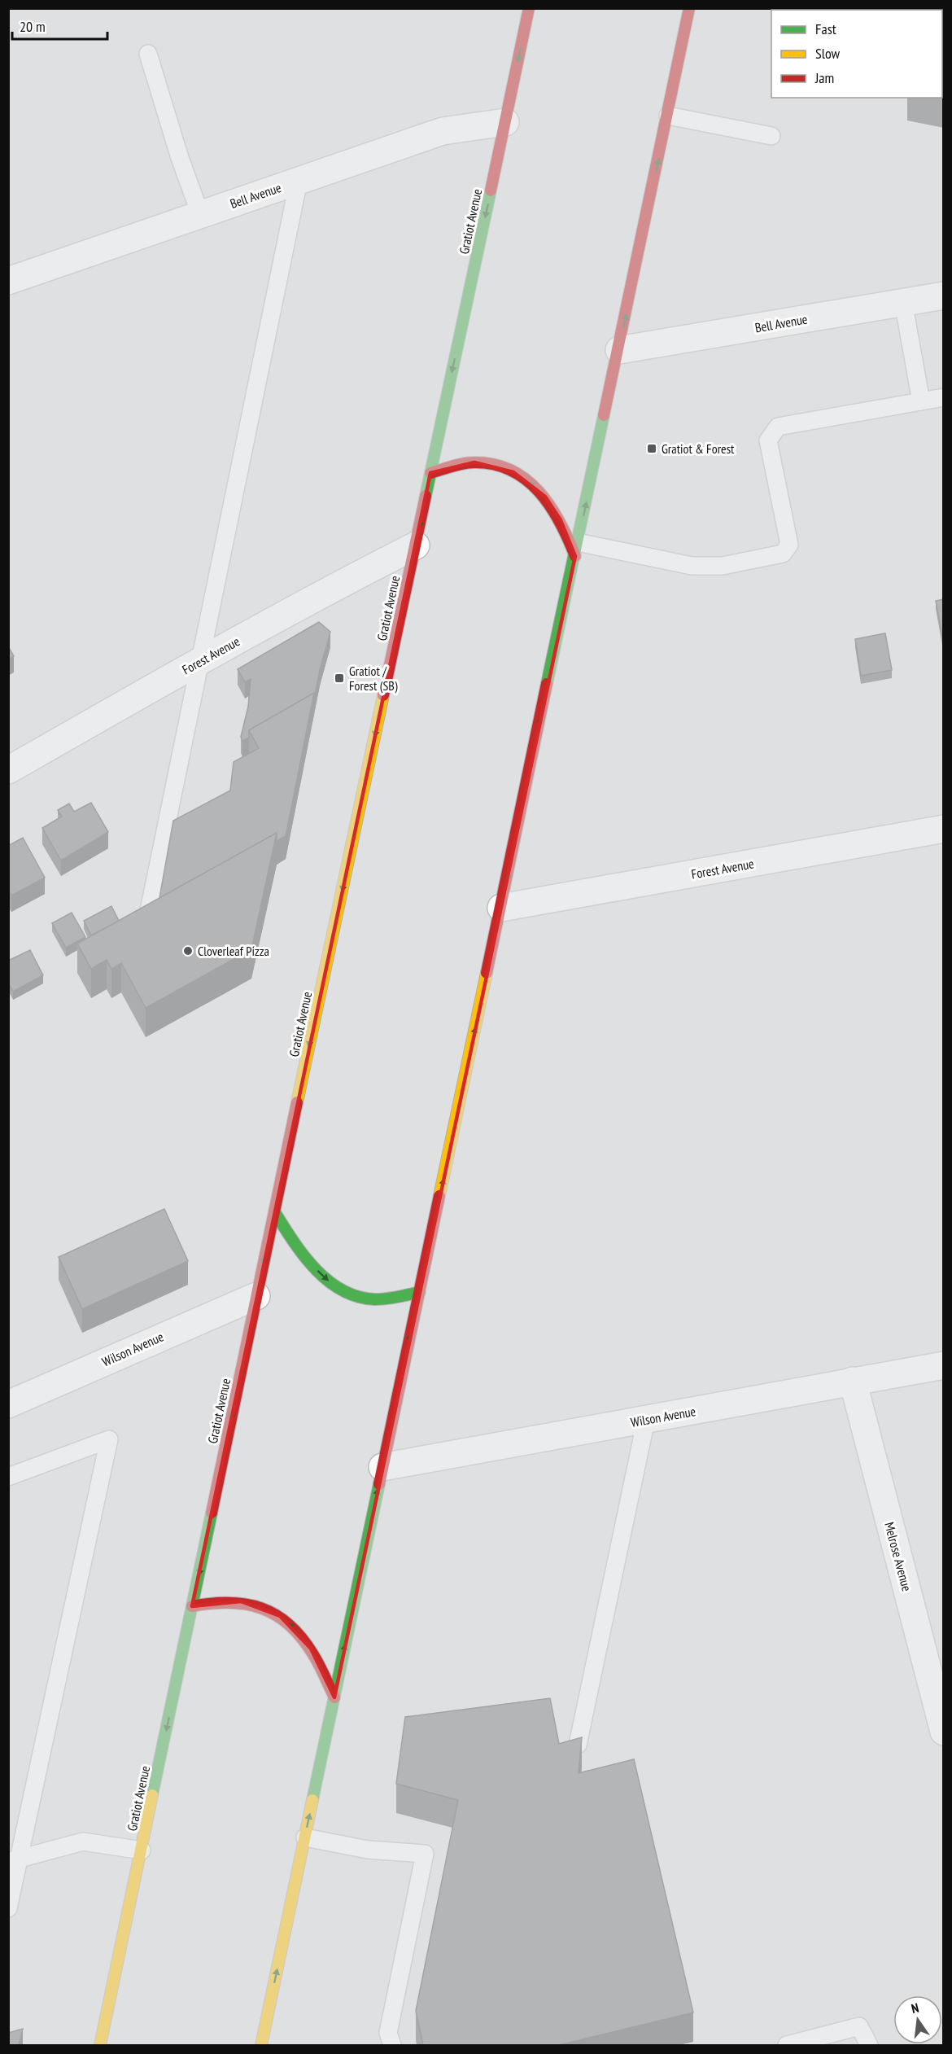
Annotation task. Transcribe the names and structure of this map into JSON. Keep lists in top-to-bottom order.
{
  "streets": {
    "main road": ["Gratiot Avenue"],
    "street": [
      "Bell Avenue",
      "Forest Avenue",
      "Wilson Avenue",
      "Melrose Avenue"
    ]
  },
  "crossings": [
    ["Bell Avenue", "Gratiot Avenue"],
    ["Gratiot Avenue", "Forest Avenue"],
    ["Gratiot Avenue", "Wilson Avenue"],
    ["Wilson Avenue", "Melrose Avenue"]
  ],
  "one_way": ["Gratiot Avenue"],
  "places": {
    "transit": ["Gratiot & Forest", "Gratiot / Forest (SB)"],
    "other": ["Cloverleaf Pizza"]
  },
  "legend": ["Fast", "Slow", "Jam"],
  "scale_bar": "20 m",
  "north": "top"
}
